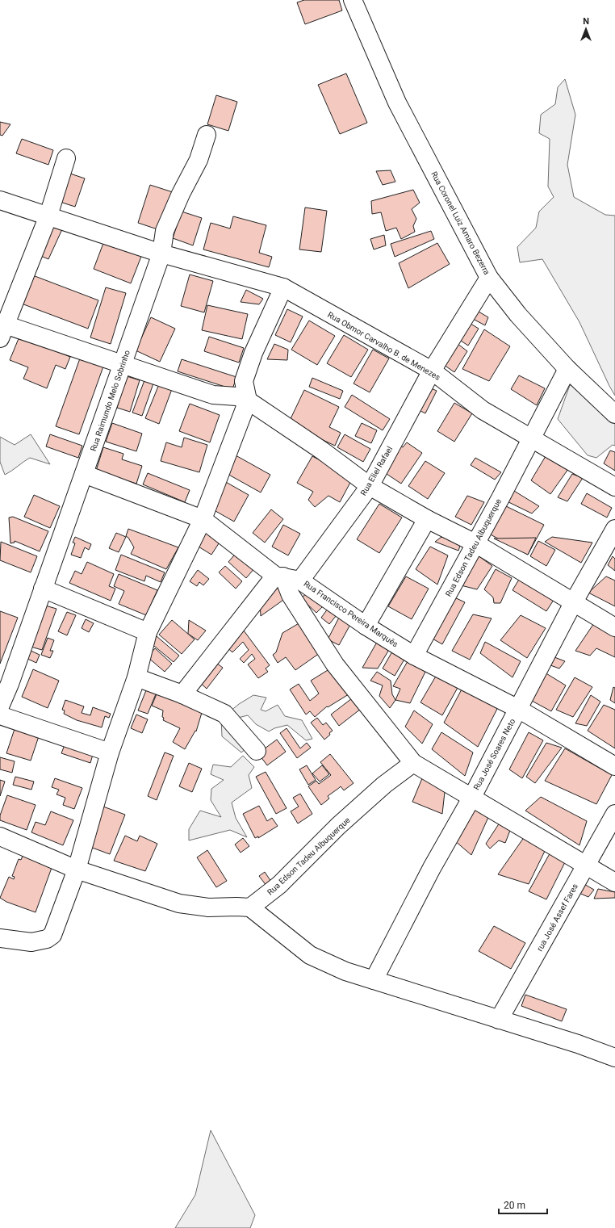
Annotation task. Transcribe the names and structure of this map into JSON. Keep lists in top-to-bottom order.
{
  "streets": {
    "street": [
      "Rua Coronel Luiz Amaro Bezerra",
      "Rua Obmor Carvalho B. de Menezes",
      "Rua Raimundo Melo Sobrinho",
      "Rua Eliel Rafael",
      "Rua Edson Tadeu Albuquerque",
      "Rua Francisco Pereira Marquês",
      "Rua José Soares Neto",
      "rua José Assef Fares"
    ]
  },
  "crossings": [
    ["Rua Coronel Luiz Amaro Bezerra", "Rua Eliel Rafael"],
    ["Rua Coronel Luiz Amaro Bezerra", "Rua Edson Tadeu Albuquerque"],
    ["Rua Obmor Carvalho B. de Menezes", "Rua Raimundo Melo Sobrinho"],
    ["Rua Obmor Carvalho B. de Menezes", "Rua Eliel Rafael"],
    ["Rua Obmor Carvalho B. de Menezes", "Rua Edson Tadeu Albuquerque"],
    ["Rua Raimundo Melo Sobrinho", "Rua Francisco Pereira Marquês"],
    ["Rua Eliel Rafael", "Rua Francisco Pereira Marquês"],
    ["Rua Edson Tadeu Albuquerque", "Rua Francisco Pereira Marquês"],
    ["Rua Francisco Pereira Marquês", "Rua José Soares Neto"]
  ],
  "scale_bar": "20 m",
  "north": "top"
}
